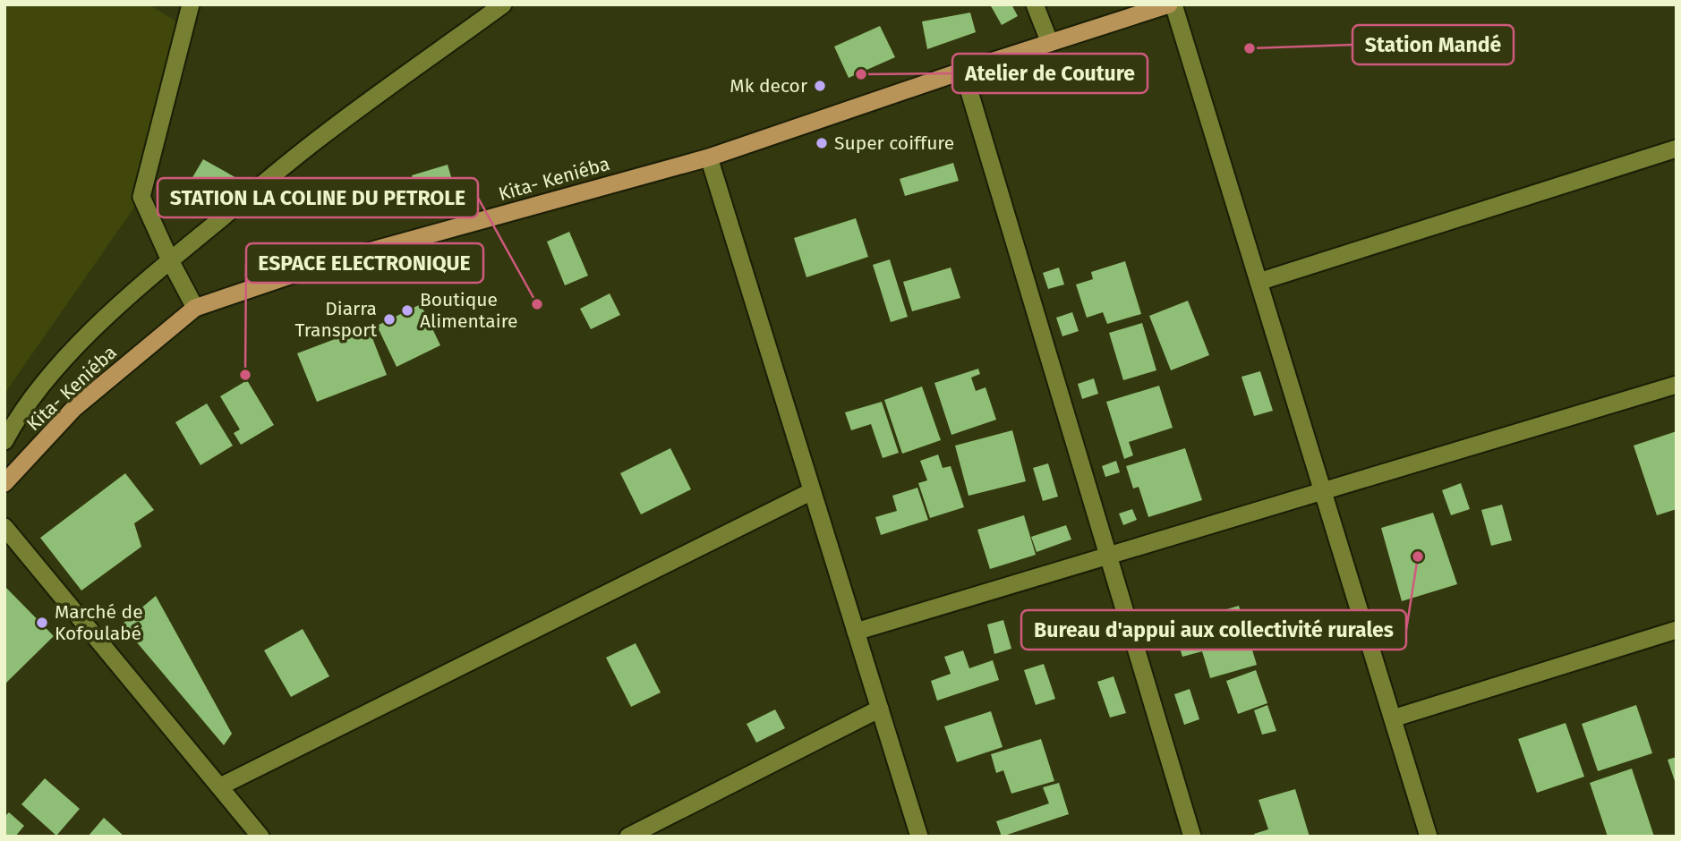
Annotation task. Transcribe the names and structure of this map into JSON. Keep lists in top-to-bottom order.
{
  "streets": {
    "main road": ["Kita- Keniéba"]
  },
  "places": [
    "Station Mandé",
    "Atelier de Couture",
    "Mk decor",
    "Super coiffure",
    "STATION LA COLINE DU PETROLE",
    "Boutique Alimentaire",
    "Diarra Transport",
    "ESPACE ELECTRONIQUE",
    "Bureau d'appui aux collectivité rurales",
    "Marché de Kofoulabé"
  ]
}
